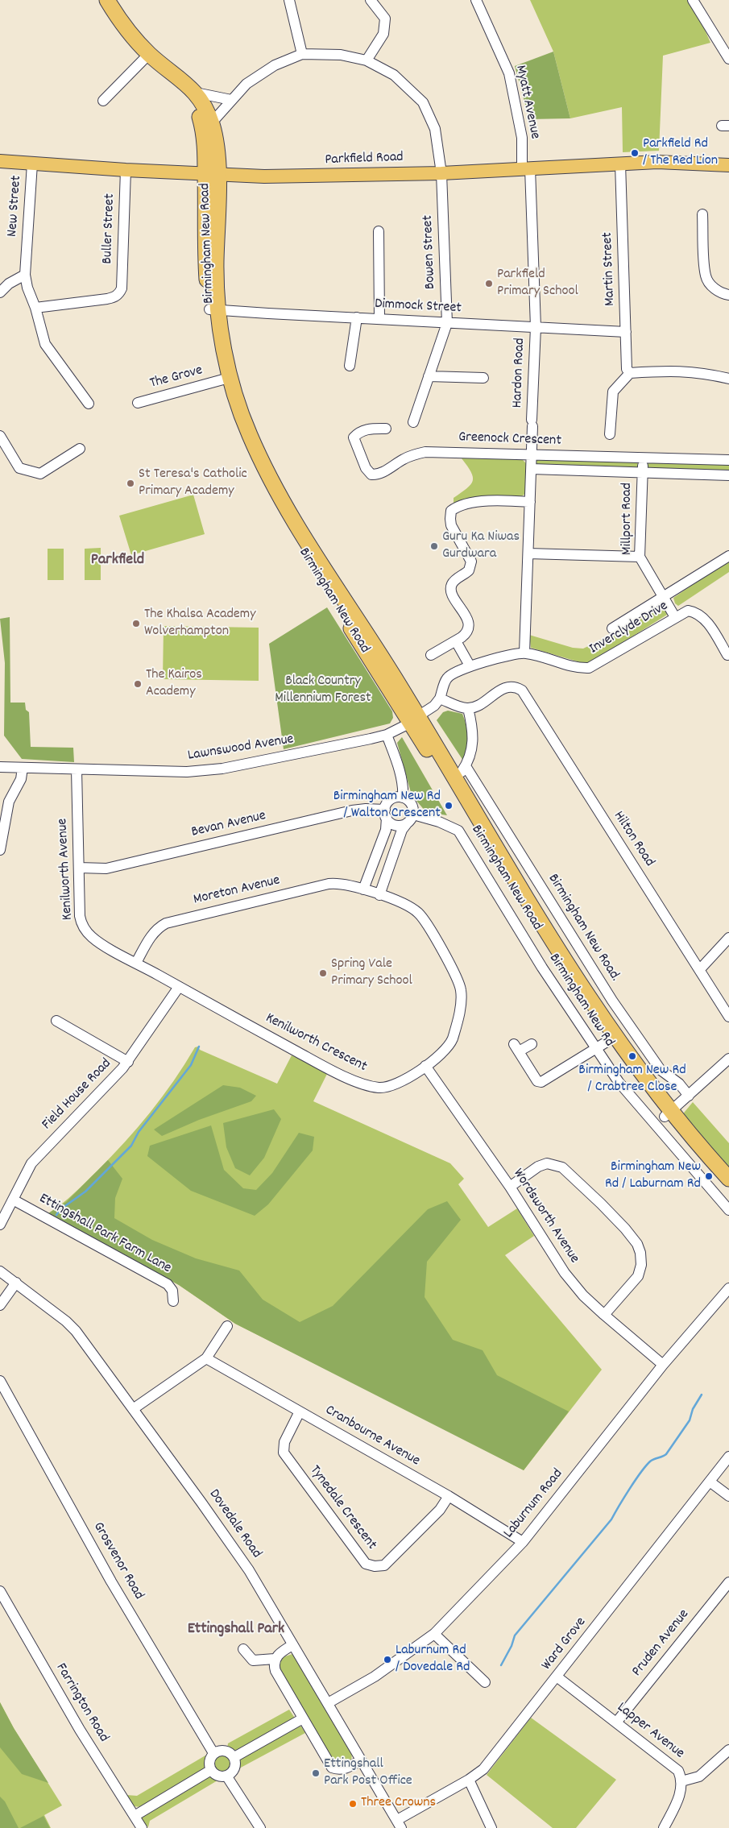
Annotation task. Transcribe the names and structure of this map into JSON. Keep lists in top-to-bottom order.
{
  "streets": {
    "highway": ["Birmingham New Road"],
    "main road": ["Parkfield Road"],
    "street": [
      "Myatt Avenue",
      "New Street",
      "Buller Street",
      "Bowen Street",
      "Martin Street",
      "Dimmock Street",
      "Hardon Road",
      "The Grove",
      "Greenock Crescent",
      "Millport Road",
      "Inverclyde Drive",
      "Lawnswood Avenue",
      "Bevan Avenue",
      "Hilton Road",
      "Kenilworth Avenue",
      "Moreton Avenue",
      "Birmingham New Road.",
      "Birmingham New Rd",
      "Kenilworth Crescent",
      "Field House Road",
      "Wordsworth Avenue",
      "Ettingshall Park Farm Lane",
      "Cranbourne Avenue",
      "Laburnum Road",
      "Tynedale Crescent",
      "Dovedale Road",
      "Grosvenor Road",
      "Pruden Avenue",
      "Ward Grove",
      "Farrington Road",
      "Lapper Avenue"
    ]
  },
  "crossings": [
    ["Myatt Avenue", "Parkfield Road"],
    ["Myatt Avenue", "Dimmock Street"],
    ["Myatt Avenue", "Hardon Road"],
    ["Parkfield Road", "New Street"],
    ["Parkfield Road", "Buller Street"],
    ["Parkfield Road", "Birmingham New Road"],
    ["Parkfield Road", "Bowen Street"],
    ["Parkfield Road", "Martin Street"],
    ["New Street", "Buller Street"],
    ["Birmingham New Road", "Dimmock Street"],
    ["Birmingham New Road", "The Grove"],
    ["Birmingham New Road", "Lawnswood Avenue"],
    ["Birmingham New Road", "Birmingham New Rd"],
    ["Bowen Street", "Dimmock Street"],
    ["Martin Street", "Dimmock Street"],
    ["Dimmock Street", "Hardon Road"],
    ["Hardon Road", "Greenock Crescent"],
    ["Hardon Road", "Inverclyde Drive"],
    ["Greenock Crescent", "Millport Road"],
    ["Millport Road", "Inverclyde Drive"],
    ["Lawnswood Avenue", "Kenilworth Avenue"],
    ["Bevan Avenue", "Kenilworth Avenue"],
    ["Bevan Avenue", "Birmingham New Rd"],
    ["Kenilworth Avenue", "Moreton Avenue"],
    ["Kenilworth Avenue", "Kenilworth Crescent"],
    ["Moreton Avenue", "Kenilworth Crescent"],
    ["Kenilworth Crescent", "Field House Road"],
    ["Kenilworth Crescent", "Wordsworth Avenue"],
    ["Field House Road", "Ettingshall Park Farm Lane"],
    ["Wordsworth Avenue", "Laburnum Road"],
    ["Cranbourne Avenue", "Laburnum Road"],
    ["Cranbourne Avenue", "Tynedale Crescent"],
    ["Laburnum Road", "Dovedale Road"],
    ["Dovedale Road", "Ward Grove"],
    ["Pruden Avenue", "Lapper Avenue"],
    ["Ward Grove", "Lapper Avenue"]
  ],
  "districts": ["Parkfield", "Ettingshall Park"],
  "parks": ["Black Country Millennium Forest"],
  "places": [
    "Parkfield Rd / The Red Lion",
    "Parkfield Primary School",
    "St Teresa's Catholic Primary Academy",
    "Guru Ka Niwas Gurdwara",
    "The Khalsa Academy Wolverhampton",
    "The Kairos Academy",
    "Birmingham New Rd / Walton Crescent",
    "Spring Vale Primary School",
    "Birmingham New Rd / Crabtree Close",
    "Birmingham New Rd / Laburnam Rd",
    "Laburnum Rd / Dovedale Rd",
    "Ettingshall Park Post Office",
    "Three Crowns"
  ]
}
